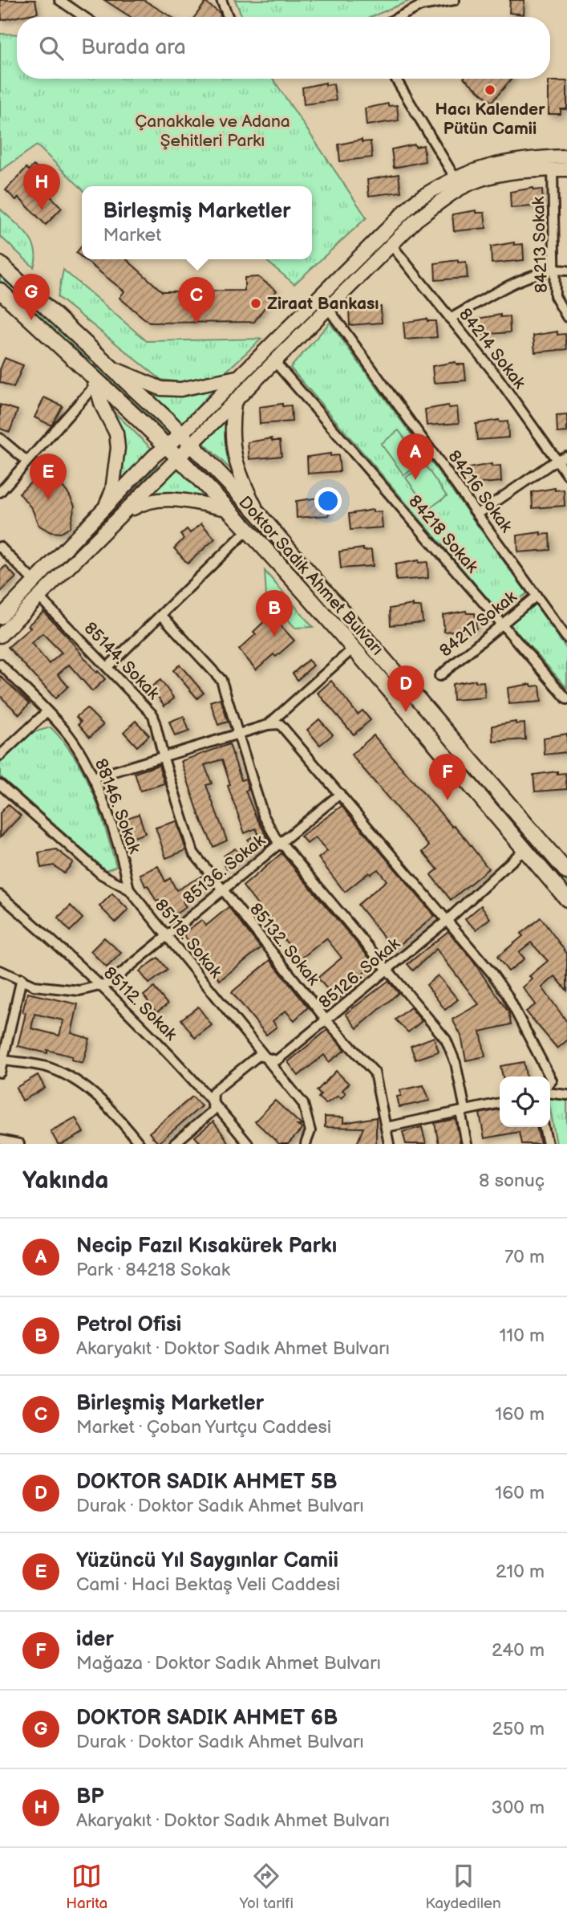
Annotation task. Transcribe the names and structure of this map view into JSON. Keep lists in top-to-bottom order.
{
  "streets": {
    "main road": ["Doktor Sadık Ahmet Bulvarı"],
    "street": [
      "84213 Sokak",
      "84214 Sokak",
      "84216 Sokak",
      "84218 Sokak",
      "84217 Sokak",
      "85144. Sokak",
      "88146. Sokak",
      "85136. Sokak",
      "85118. Sokak",
      "85132. Sokak",
      "85126. Sokak",
      "85112. Sokak"
    ]
  },
  "crossings": [
    ["84216 Sokak", "84217 Sokak"],
    ["84218 Sokak", "84217 Sokak"],
    ["Doktor Sadık Ahmet Bulvarı", "85126. Sokak"],
    ["85144. Sokak", "85132. Sokak"],
    ["88146. Sokak", "85118. Sokak"],
    ["85136. Sokak", "85118. Sokak"],
    ["85136. Sokak", "85132. Sokak"],
    ["85136. Sokak", "85112. Sokak"],
    ["85118. Sokak", "85126. Sokak"],
    ["85132. Sokak", "85126. Sokak"],
    ["85126. Sokak", "85112. Sokak"]
  ],
  "parks": ["Çanakkale ve Adana Şehitleri Parkı"],
  "places": ["Hacı Kalender Pütün Camii", "Ziraat Bankası"],
  "page": {
    "search": "Burada ara",
    "pins": [
      "H",
      "G",
      "C",
      "A",
      "E",
      "B",
      "D",
      "F"
    ],
    "popup": ["Birleşmiş Marketler", "Market"],
    "heading": ["Yakında", "8 sonuç"],
    "list": [
      {
        "mark": "A",
        "name": "Necip Fazıl Kısakürek Parkı",
        "note": "Park · 84218 Sokak",
        "value": "70 m"
      },
      {
        "mark": "B",
        "name": "Petrol Ofisi",
        "note": "Akaryakıt · Doktor Sadık Ahmet Bulvarı",
        "value": "110 m"
      },
      {
        "mark": "C",
        "name": "Birleşmiş Marketler",
        "note": "Market · Çoban Yurtçu Caddesi",
        "value": "160 m"
      },
      {
        "mark": "D",
        "name": "DOKTOR SADIK AHMET 5B",
        "note": "Durak · Doktor Sadık Ahmet Bulvarı",
        "value": "160 m"
      },
      {
        "mark": "E",
        "name": "Yüzüncü Yıl Saygınlar Camii",
        "note": "Cami · Haci Bektaş Veli Caddesi",
        "value": "210 m"
      },
      {
        "mark": "F",
        "name": "ider",
        "note": "Mağaza · Doktor Sadık Ahmet Bulvarı",
        "value": "240 m"
      },
      {
        "mark": "G",
        "name": "DOKTOR SADIK AHMET 6B",
        "note": "Durak · Doktor Sadık Ahmet Bulvarı",
        "value": "250 m"
      },
      {
        "mark": "H",
        "name": "BP",
        "note": "Akaryakıt · Doktor Sadık Ahmet Bulvarı",
        "value": "300 m"
      }
    ],
    "nav": ["Harita", "Yol tarifi", "Kaydedilen"]
  }
}
